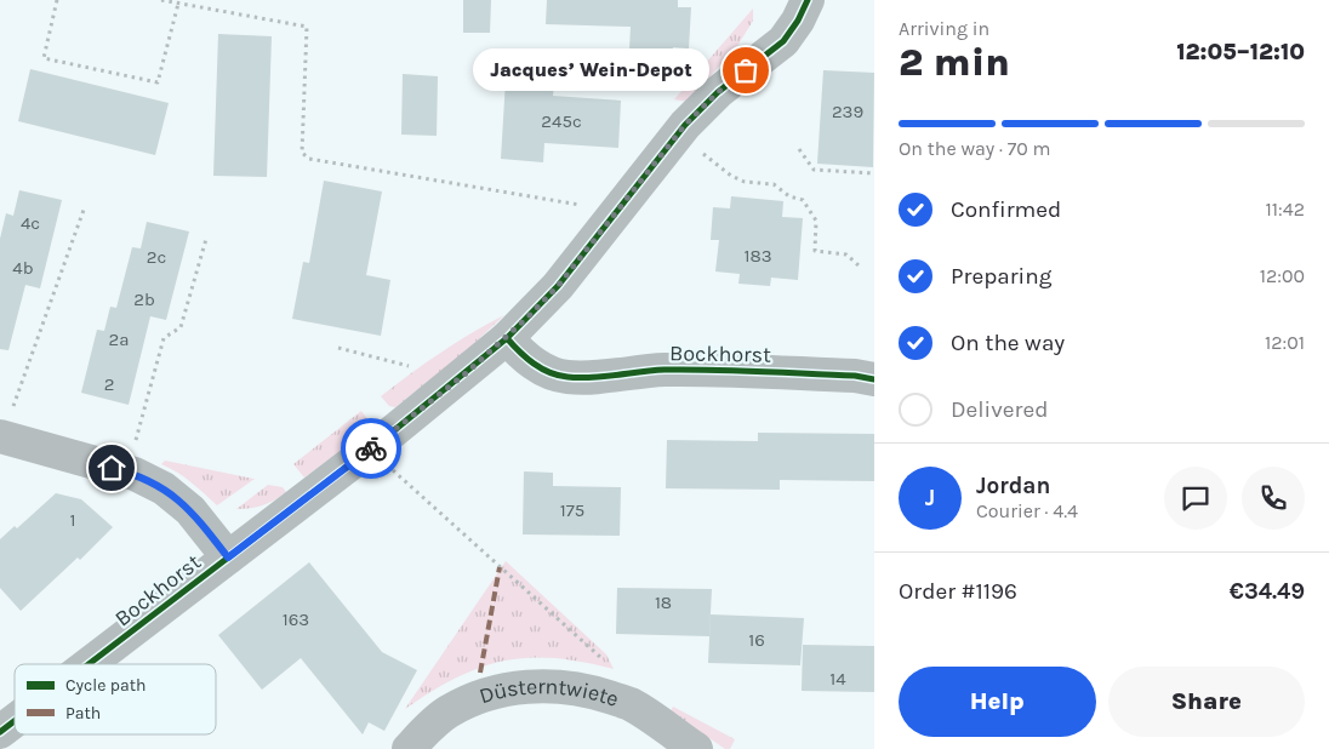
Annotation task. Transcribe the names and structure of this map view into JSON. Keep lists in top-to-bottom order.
{
  "streets": {
    "street": ["Bockhorst", "Düsterntwiete"]
  },
  "places": ["Jacques’ Wein-Depot"],
  "house_numbers": [
    "239",
    "245c",
    "4c",
    "183",
    "2c",
    "4b",
    "2b",
    "2a",
    "2",
    "175",
    "1",
    "18",
    "163",
    "16",
    "14"
  ],
  "legend": ["Cycle path", "Path"],
  "page": {
    "heading": ["2 min", "Arriving in", "12:05–12:10"],
    "panel": [
      "Jordan",
      "Courier · 4.4",
      "Order #1196",
      "€34.49"
    ],
    "bubble": "Jacques’ Wein-Depot",
    "bar": "On the way · 70 m",
    "list": [
      ["Confirmed", "11:42"],
      ["Preparing", "12:00"],
      ["On the way", "12:01"],
      "Delivered"
    ],
    "round": "J",
    "buttons": ["Help", "Share"]
  }
}
